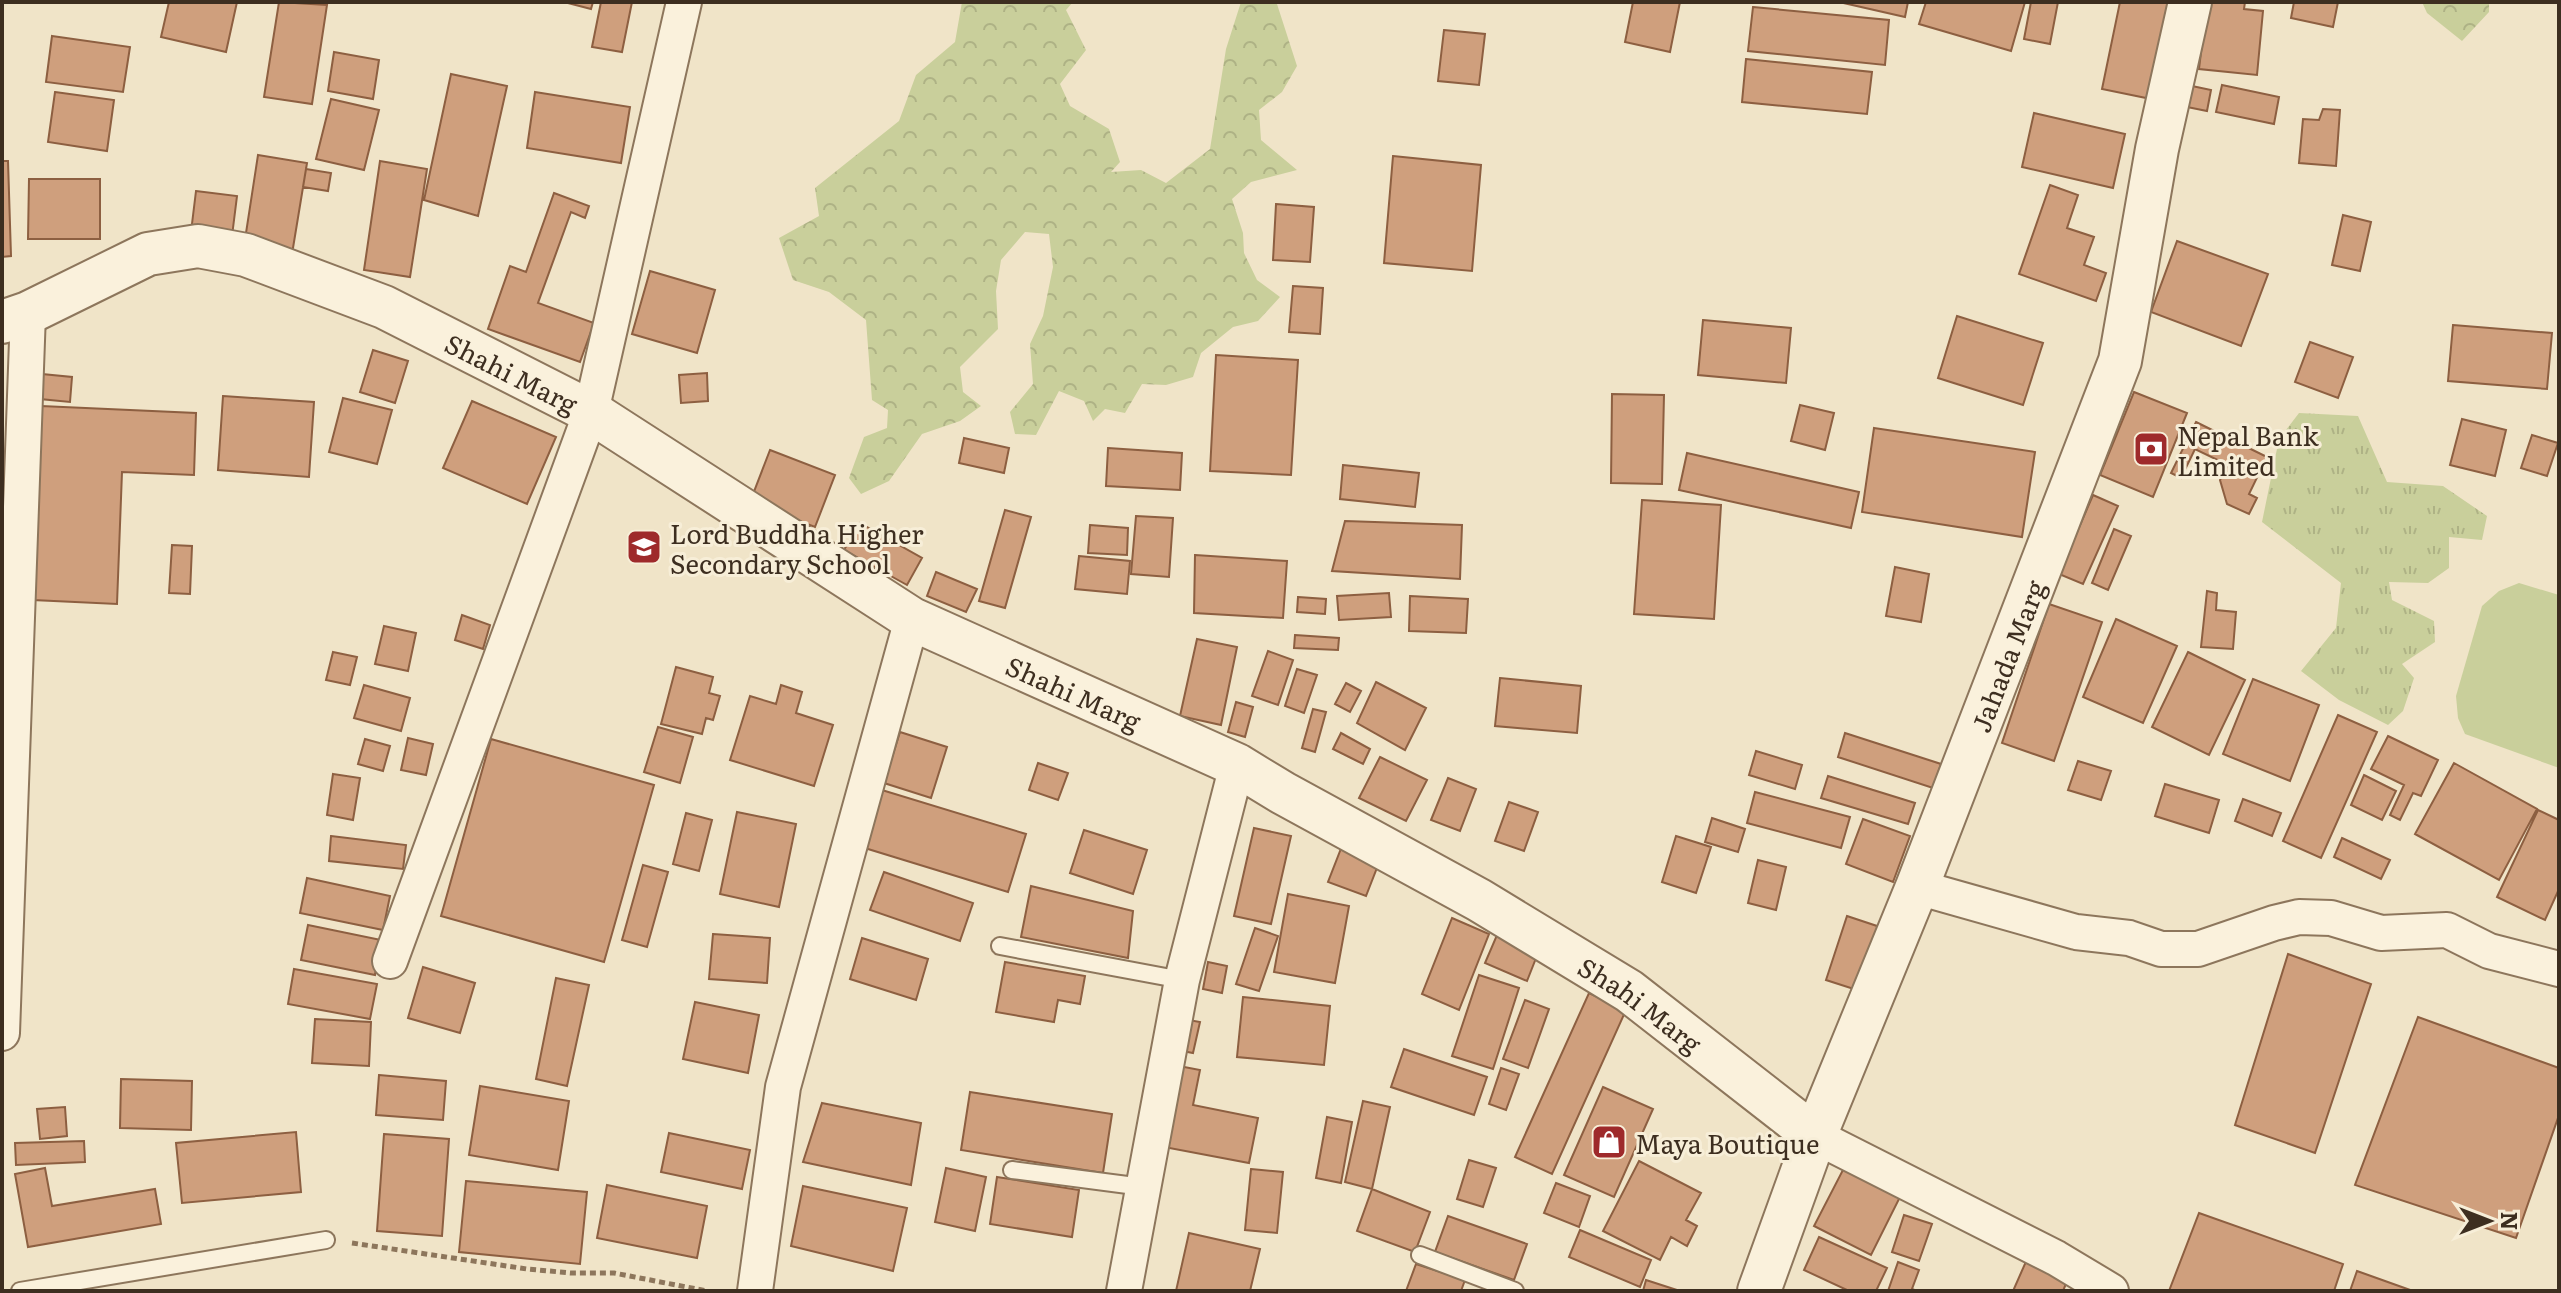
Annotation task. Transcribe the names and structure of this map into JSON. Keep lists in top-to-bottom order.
{
  "streets": {
    "street": ["Shahi Marg", "Jahada Marg"]
  },
  "crossings": [
    ["Shahi Marg", "Jahada Marg"]
  ],
  "places": {
    "bank": ["Nepal Bank Limited"],
    "school or university": ["Lord Buddha Higher Secondary School"],
    "shop": ["Maya Boutique"]
  },
  "north": "right"
}
